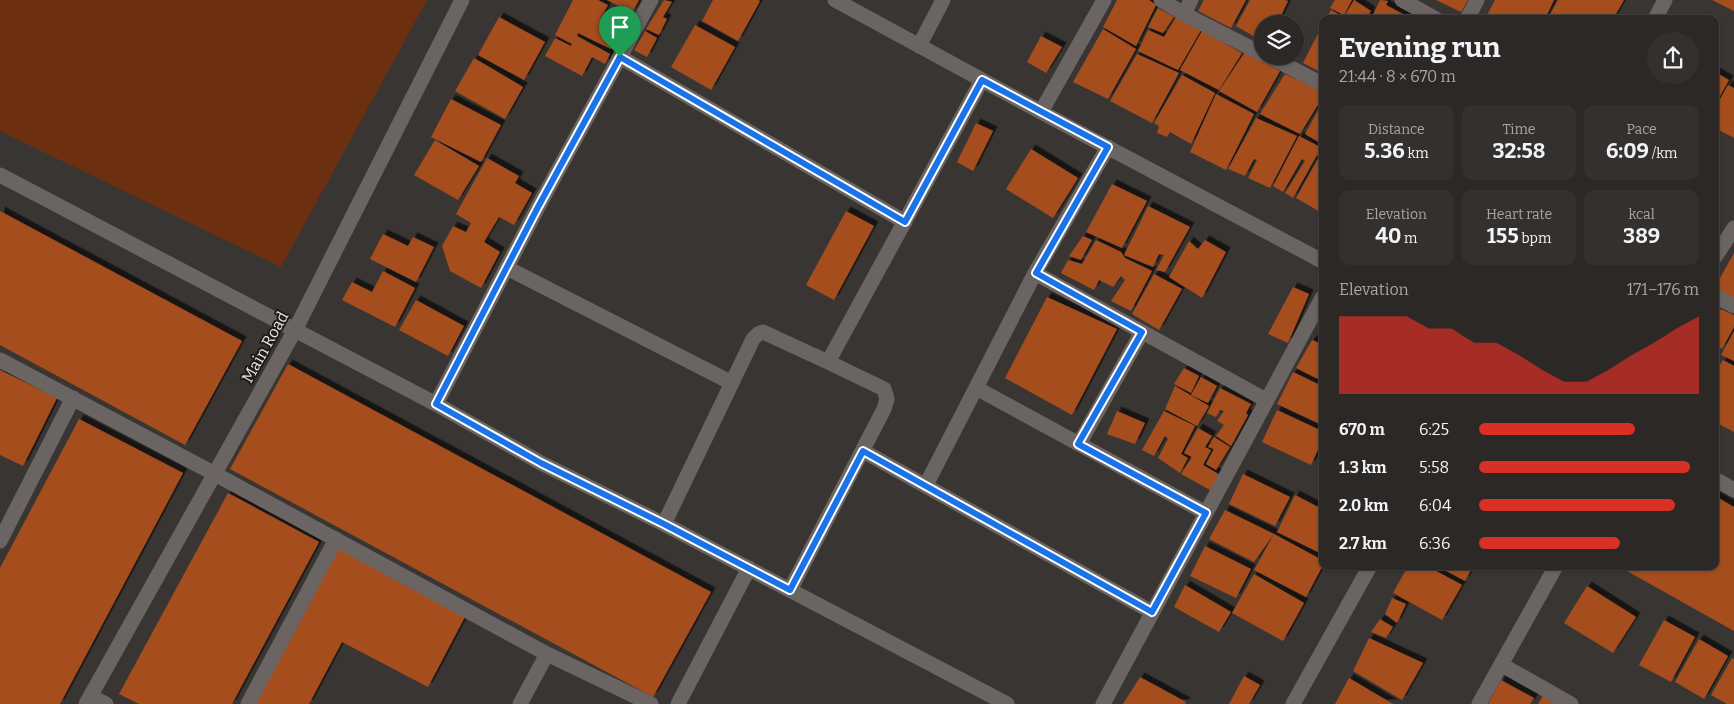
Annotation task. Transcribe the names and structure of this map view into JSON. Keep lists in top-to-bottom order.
{
  "streets": {
    "street": ["Main Road"]
  },
  "page": {
    "heading": ["Evening run", "21:44 · 8 × 670 m"],
    "stats": [
      ["Distance", "5.36 km"],
      ["Time", "32:58"],
      ["Pace", "6:09 /km"],
      ["Elevation", "40 m"],
      ["Heart rate", "155 bpm"],
      ["kcal", "389"]
    ],
    "chart": ["Elevation", "171–176 m"],
    "list": [
      {
        "name": "670 m",
        "note": "6:25"
      },
      {
        "name": "1.3 km",
        "note": "5:58"
      },
      {
        "name": "2.0 km",
        "note": "6:04"
      },
      {
        "name": "2.7 km",
        "note": "6:36"
      }
    ]
  }
}
